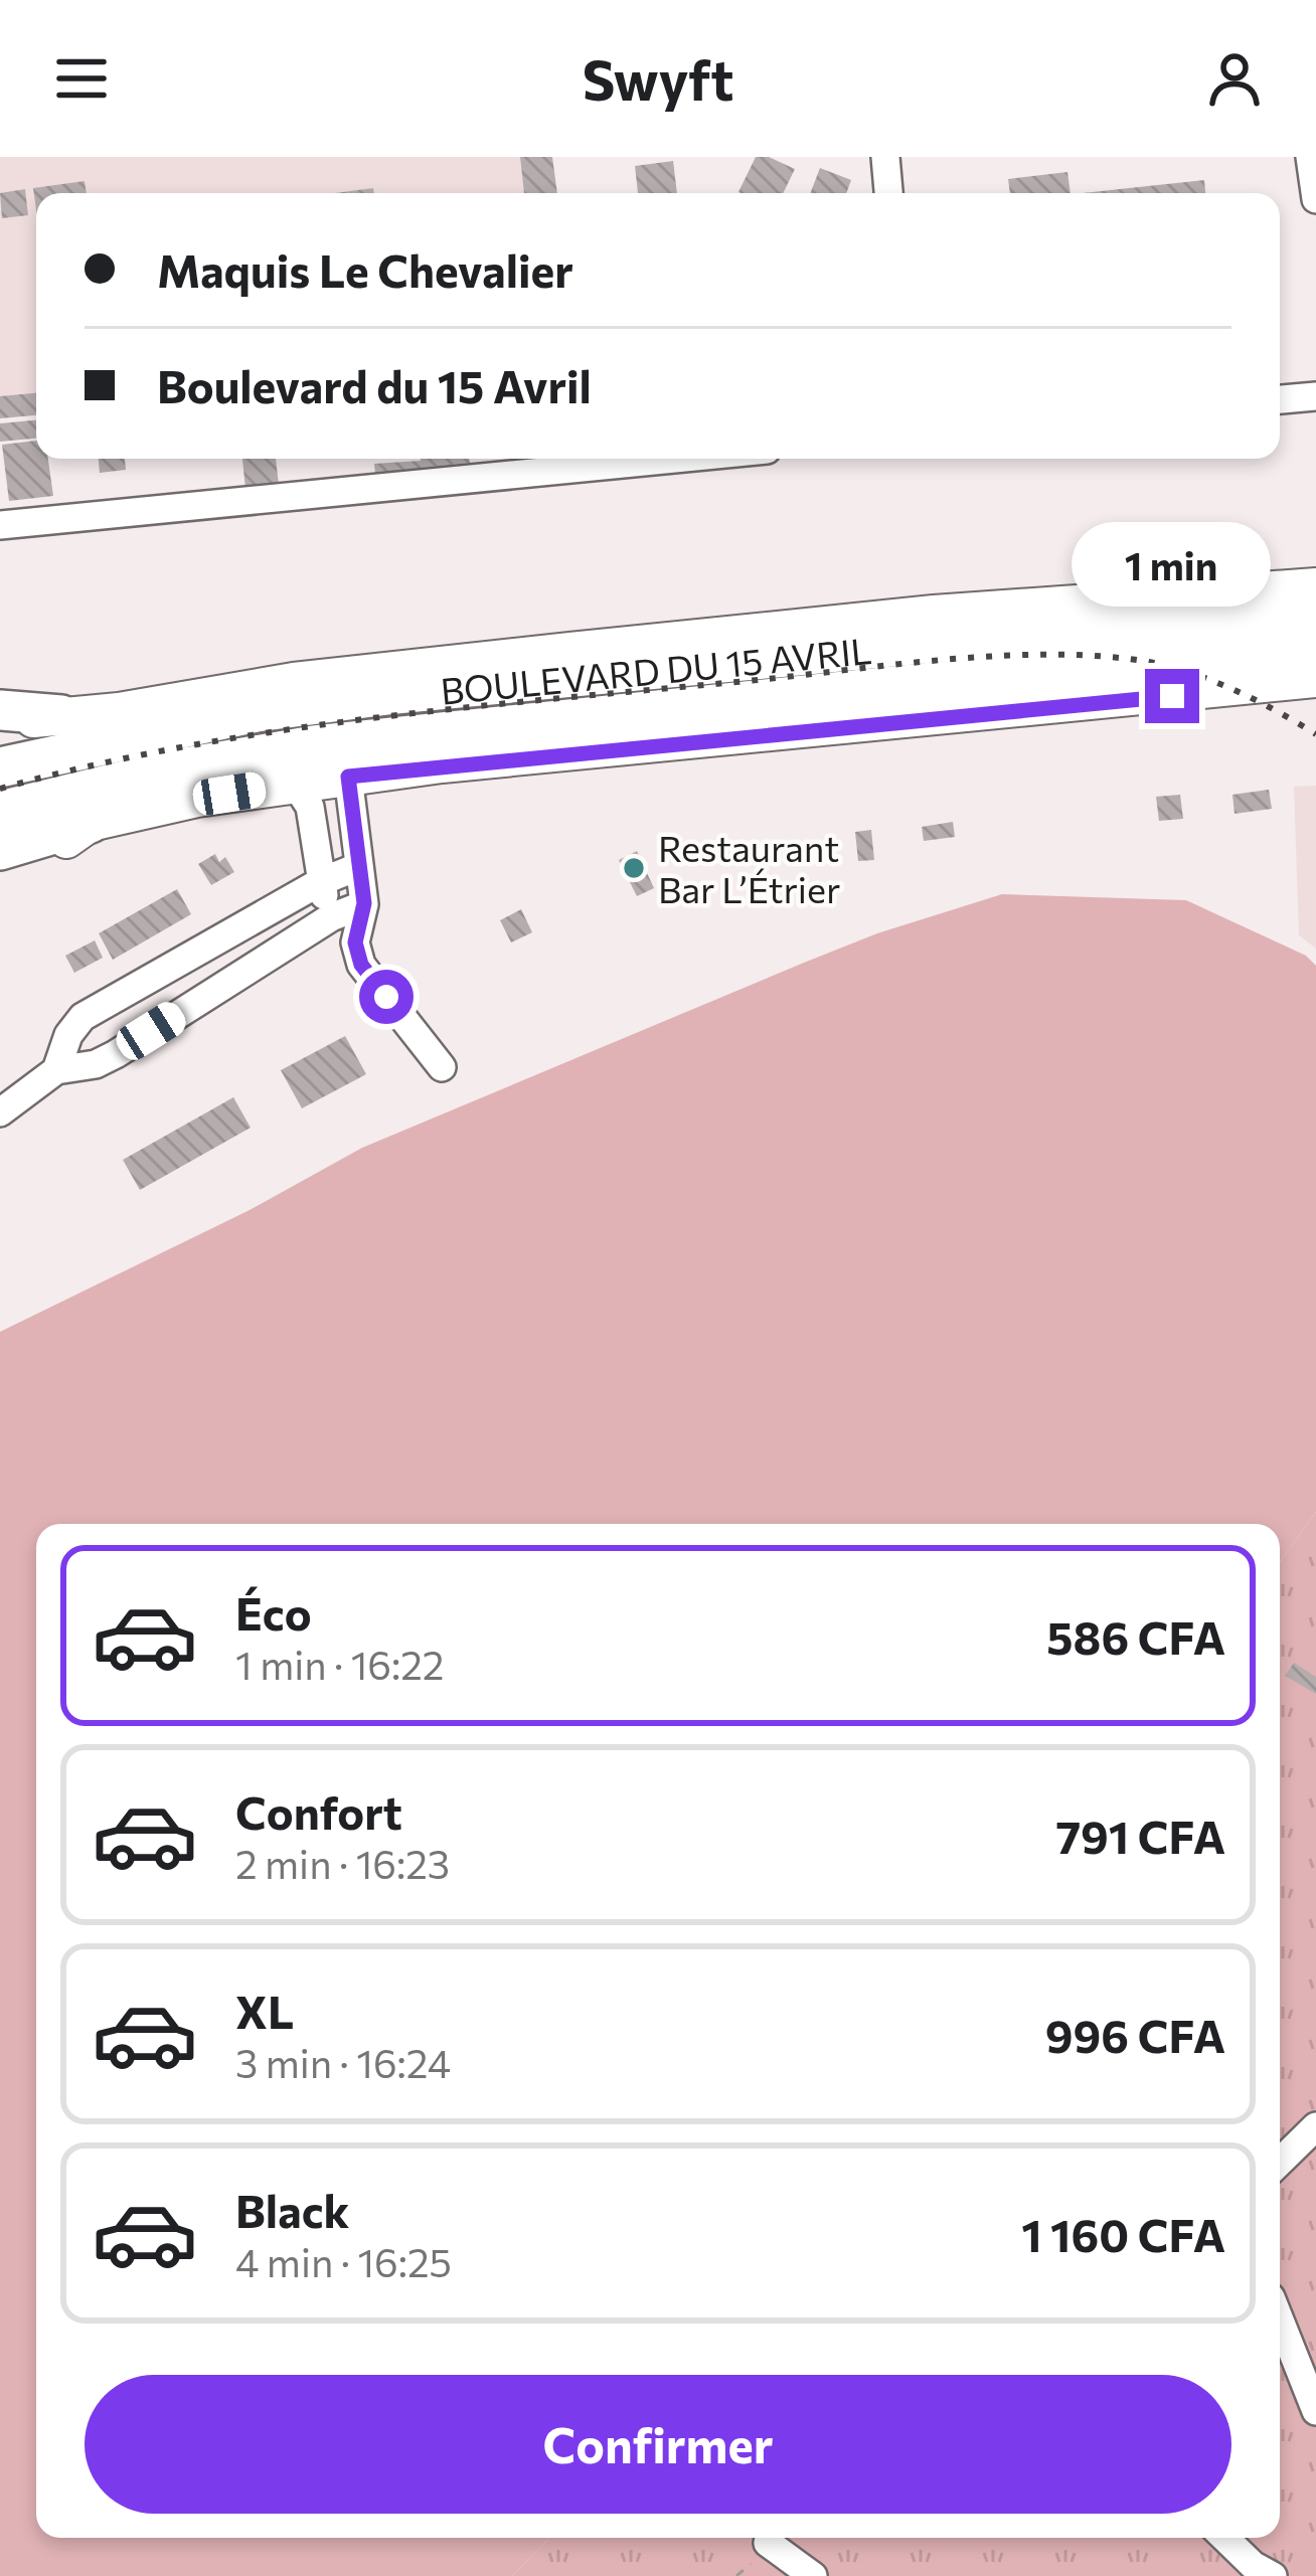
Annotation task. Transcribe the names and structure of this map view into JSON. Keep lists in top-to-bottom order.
{
  "streets": {
    "highway": ["BOULEVARD DU 15 AVRIL"]
  },
  "places": ["Restaurant Bar L’Étrier"],
  "page": {
    "header": "Swyft",
    "banner": ["Maquis Le Chevalier", "Boulevard du 15 Avril"],
    "bubble": "1 min",
    "list": [
      {
        "name": "Éco",
        "note": "1 min · 16:22",
        "value": "586 CFA"
      },
      {
        "name": "Confort",
        "note": "2 min · 16:23",
        "value": "791 CFA"
      },
      {
        "name": "XL",
        "note": "3 min · 16:24",
        "value": "996 CFA"
      },
      {
        "name": "Black",
        "note": "4 min · 16:25",
        "value": "1 160 CFA"
      }
    ],
    "buttons": "Confirmer"
  }
}
